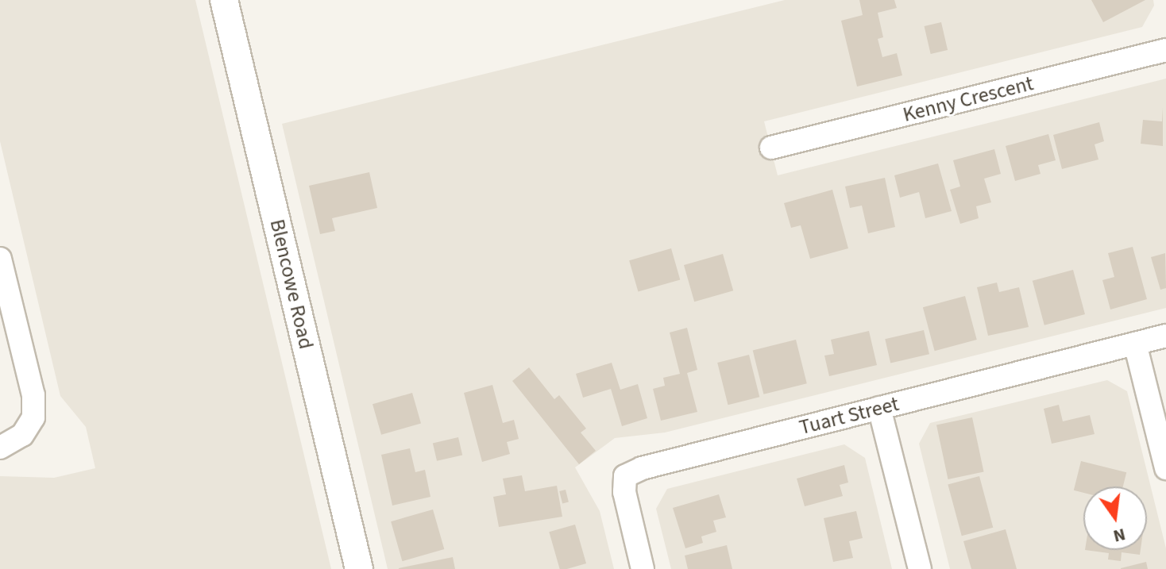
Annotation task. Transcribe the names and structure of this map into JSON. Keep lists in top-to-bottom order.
{
  "streets": {
    "street": ["Kenny Crescent", "Blencowe Road", "Tuart Street"]
  },
  "north": "bottom"
}
